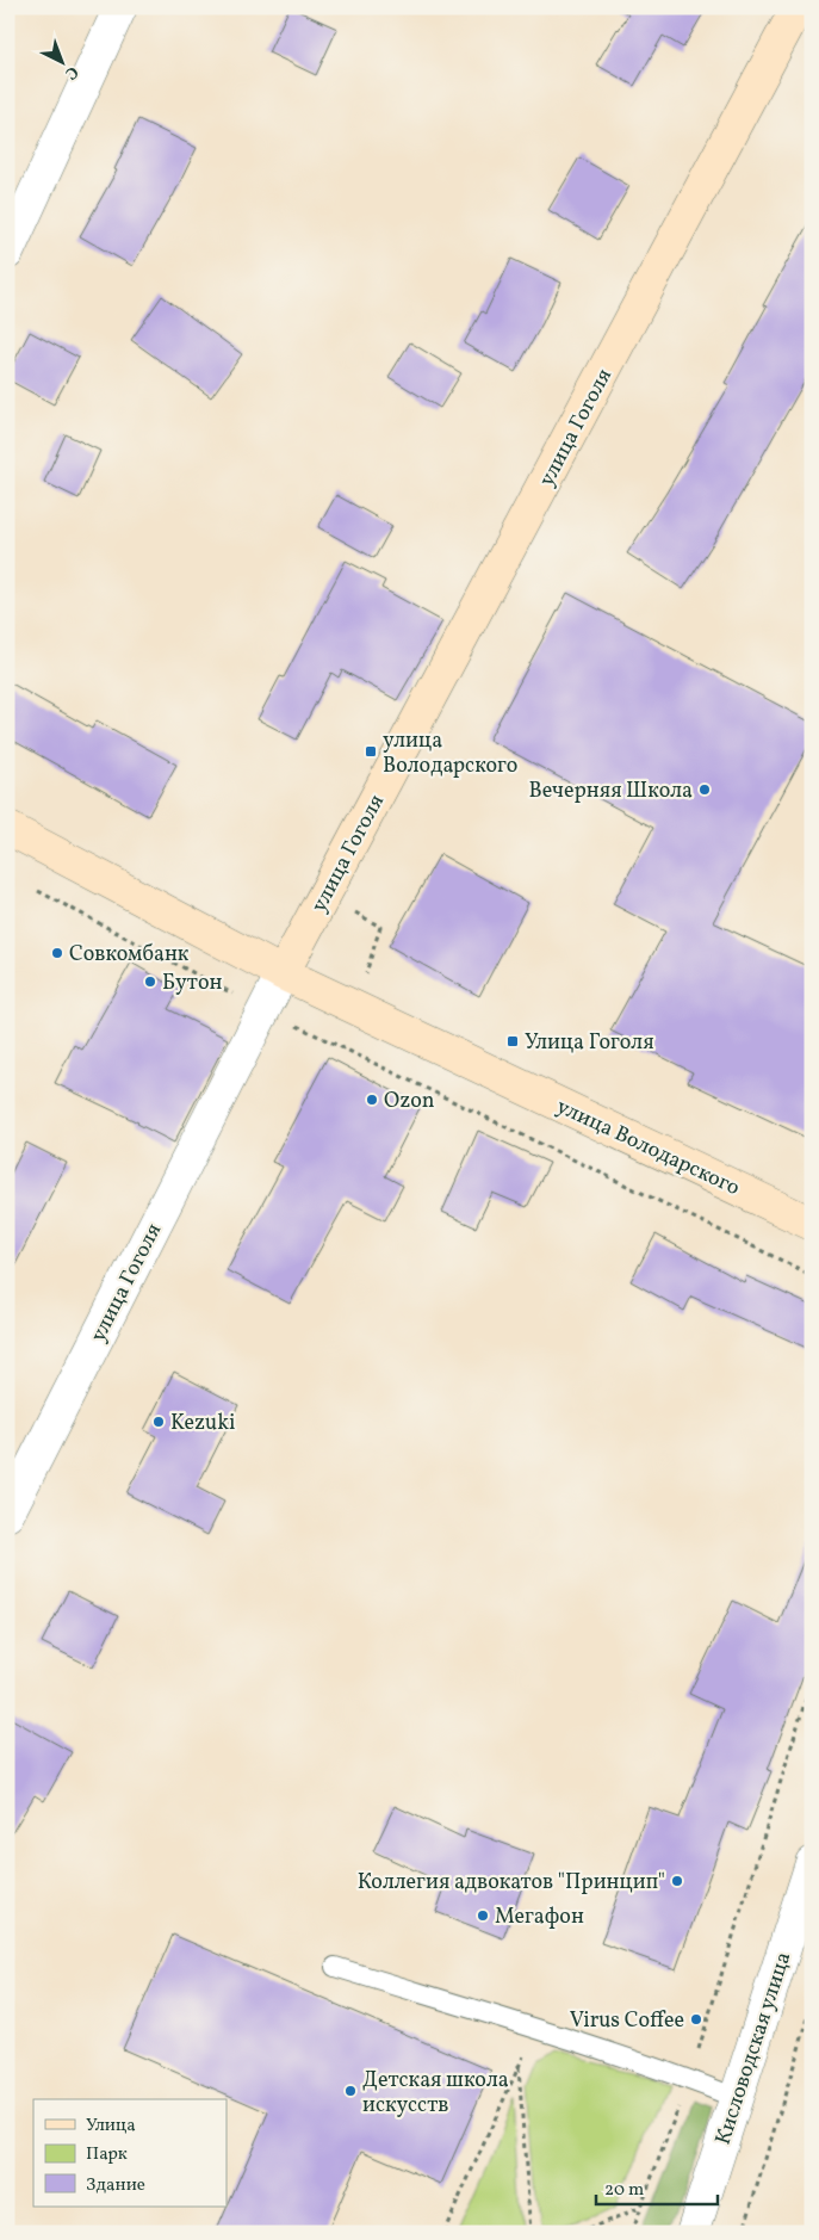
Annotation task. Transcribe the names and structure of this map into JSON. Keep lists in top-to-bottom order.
{
  "streets": {
    "street": ["улица Гоголя", "улица Володарского", "Кисловодская улица"]
  },
  "crossings": [
    ["улица Гоголя", "улица Володарского"]
  ],
  "places": {
    "transit": ["улица Володарского", "Улица Гоголя"],
    "other": [
      "Вечерняя Школа",
      "Совкомбанк",
      "Бутон",
      "Ozon",
      "Kezuki",
      "Коллегия адвокатов \"Принцип\"",
      "Мегафон",
      "Virus Coffee",
      "Детская школа искусств"
    ]
  },
  "legend": ["Улица", "Парк", "Здание"],
  "scale_bar": "20 m",
  "north": "bottom right"
}
